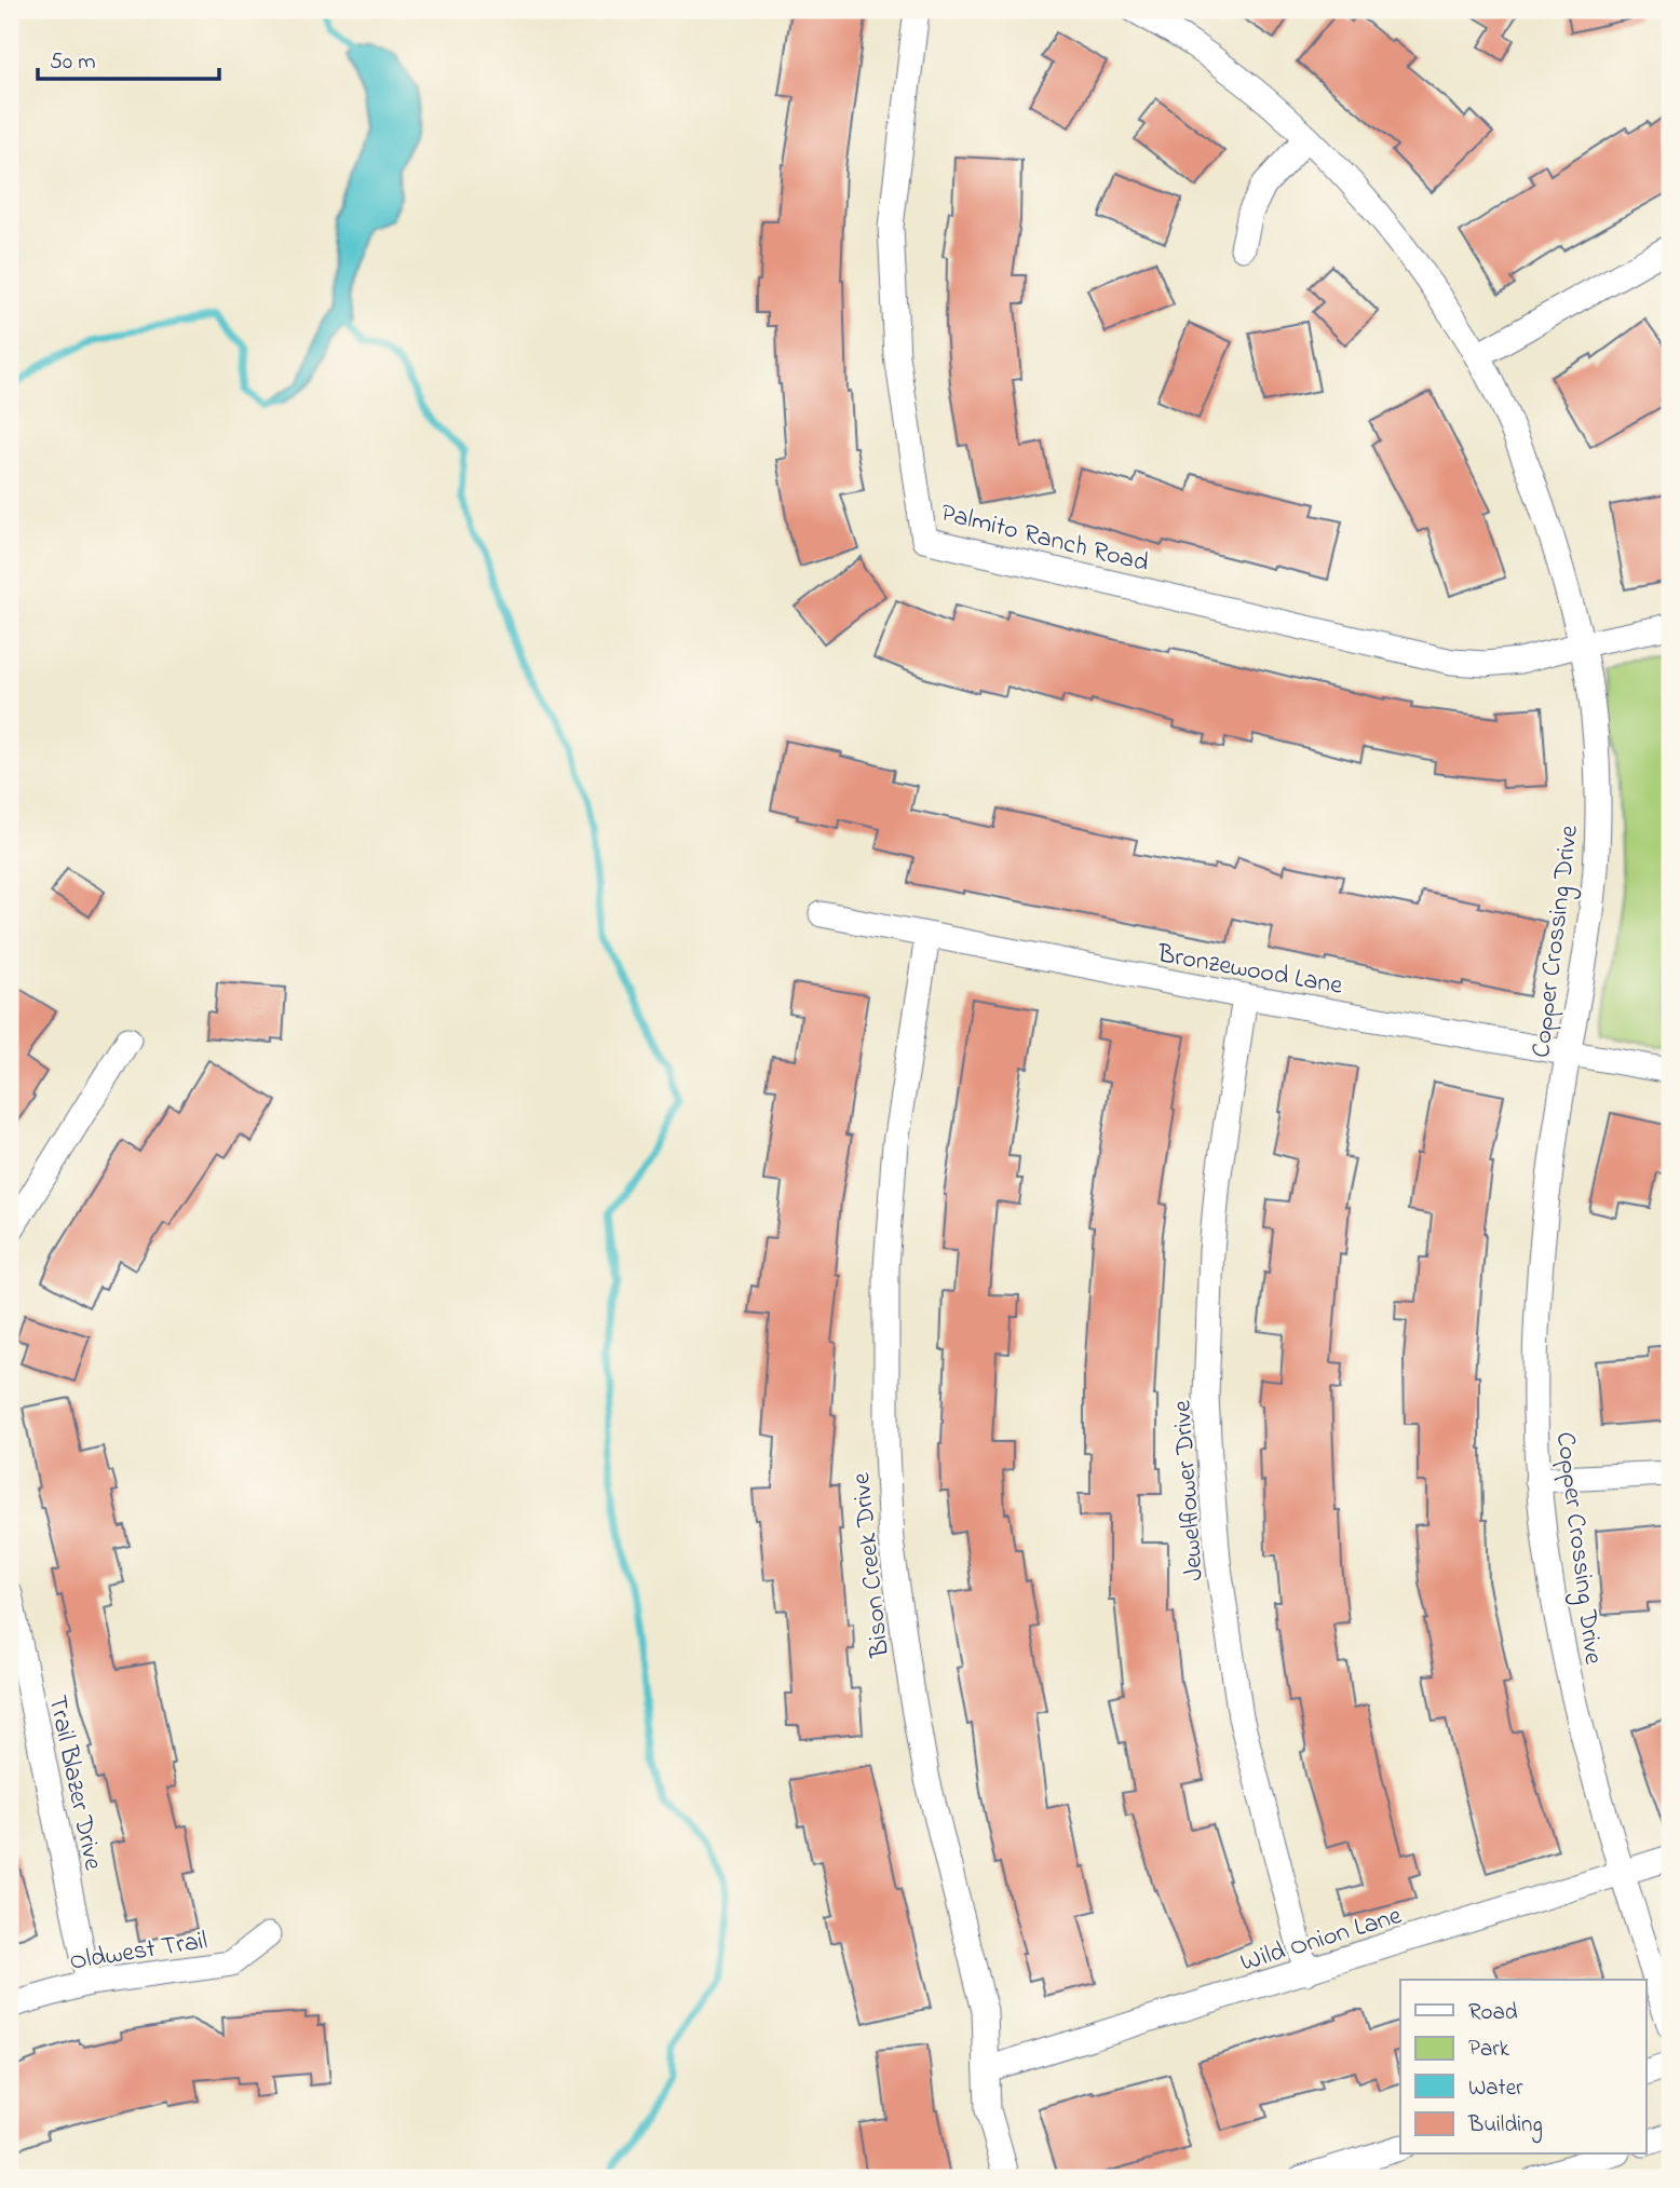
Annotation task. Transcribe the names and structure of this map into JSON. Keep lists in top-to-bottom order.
{
  "streets": {
    "street": [
      "Palmito Ranch Road",
      "Copper Crossing Drive",
      "Bronzewood Lane",
      "Jewelflower Drive",
      "Bison Creek Drive",
      "Trail Blazer Drive",
      "Wild Onion Lane",
      "Oldwest Trail"
    ]
  },
  "crossings": [
    ["Palmito Ranch Road", "Copper Crossing Drive"],
    ["Copper Crossing Drive", "Bronzewood Lane"],
    ["Copper Crossing Drive", "Wild Onion Lane"],
    ["Bronzewood Lane", "Jewelflower Drive"],
    ["Bronzewood Lane", "Bison Creek Drive"],
    ["Jewelflower Drive", "Wild Onion Lane"],
    ["Bison Creek Drive", "Wild Onion Lane"],
    ["Trail Blazer Drive", "Oldwest Trail"]
  ],
  "legend": [
    "Road",
    "Park",
    "Water",
    "Building"
  ],
  "scale_bar": "50 m"
}
